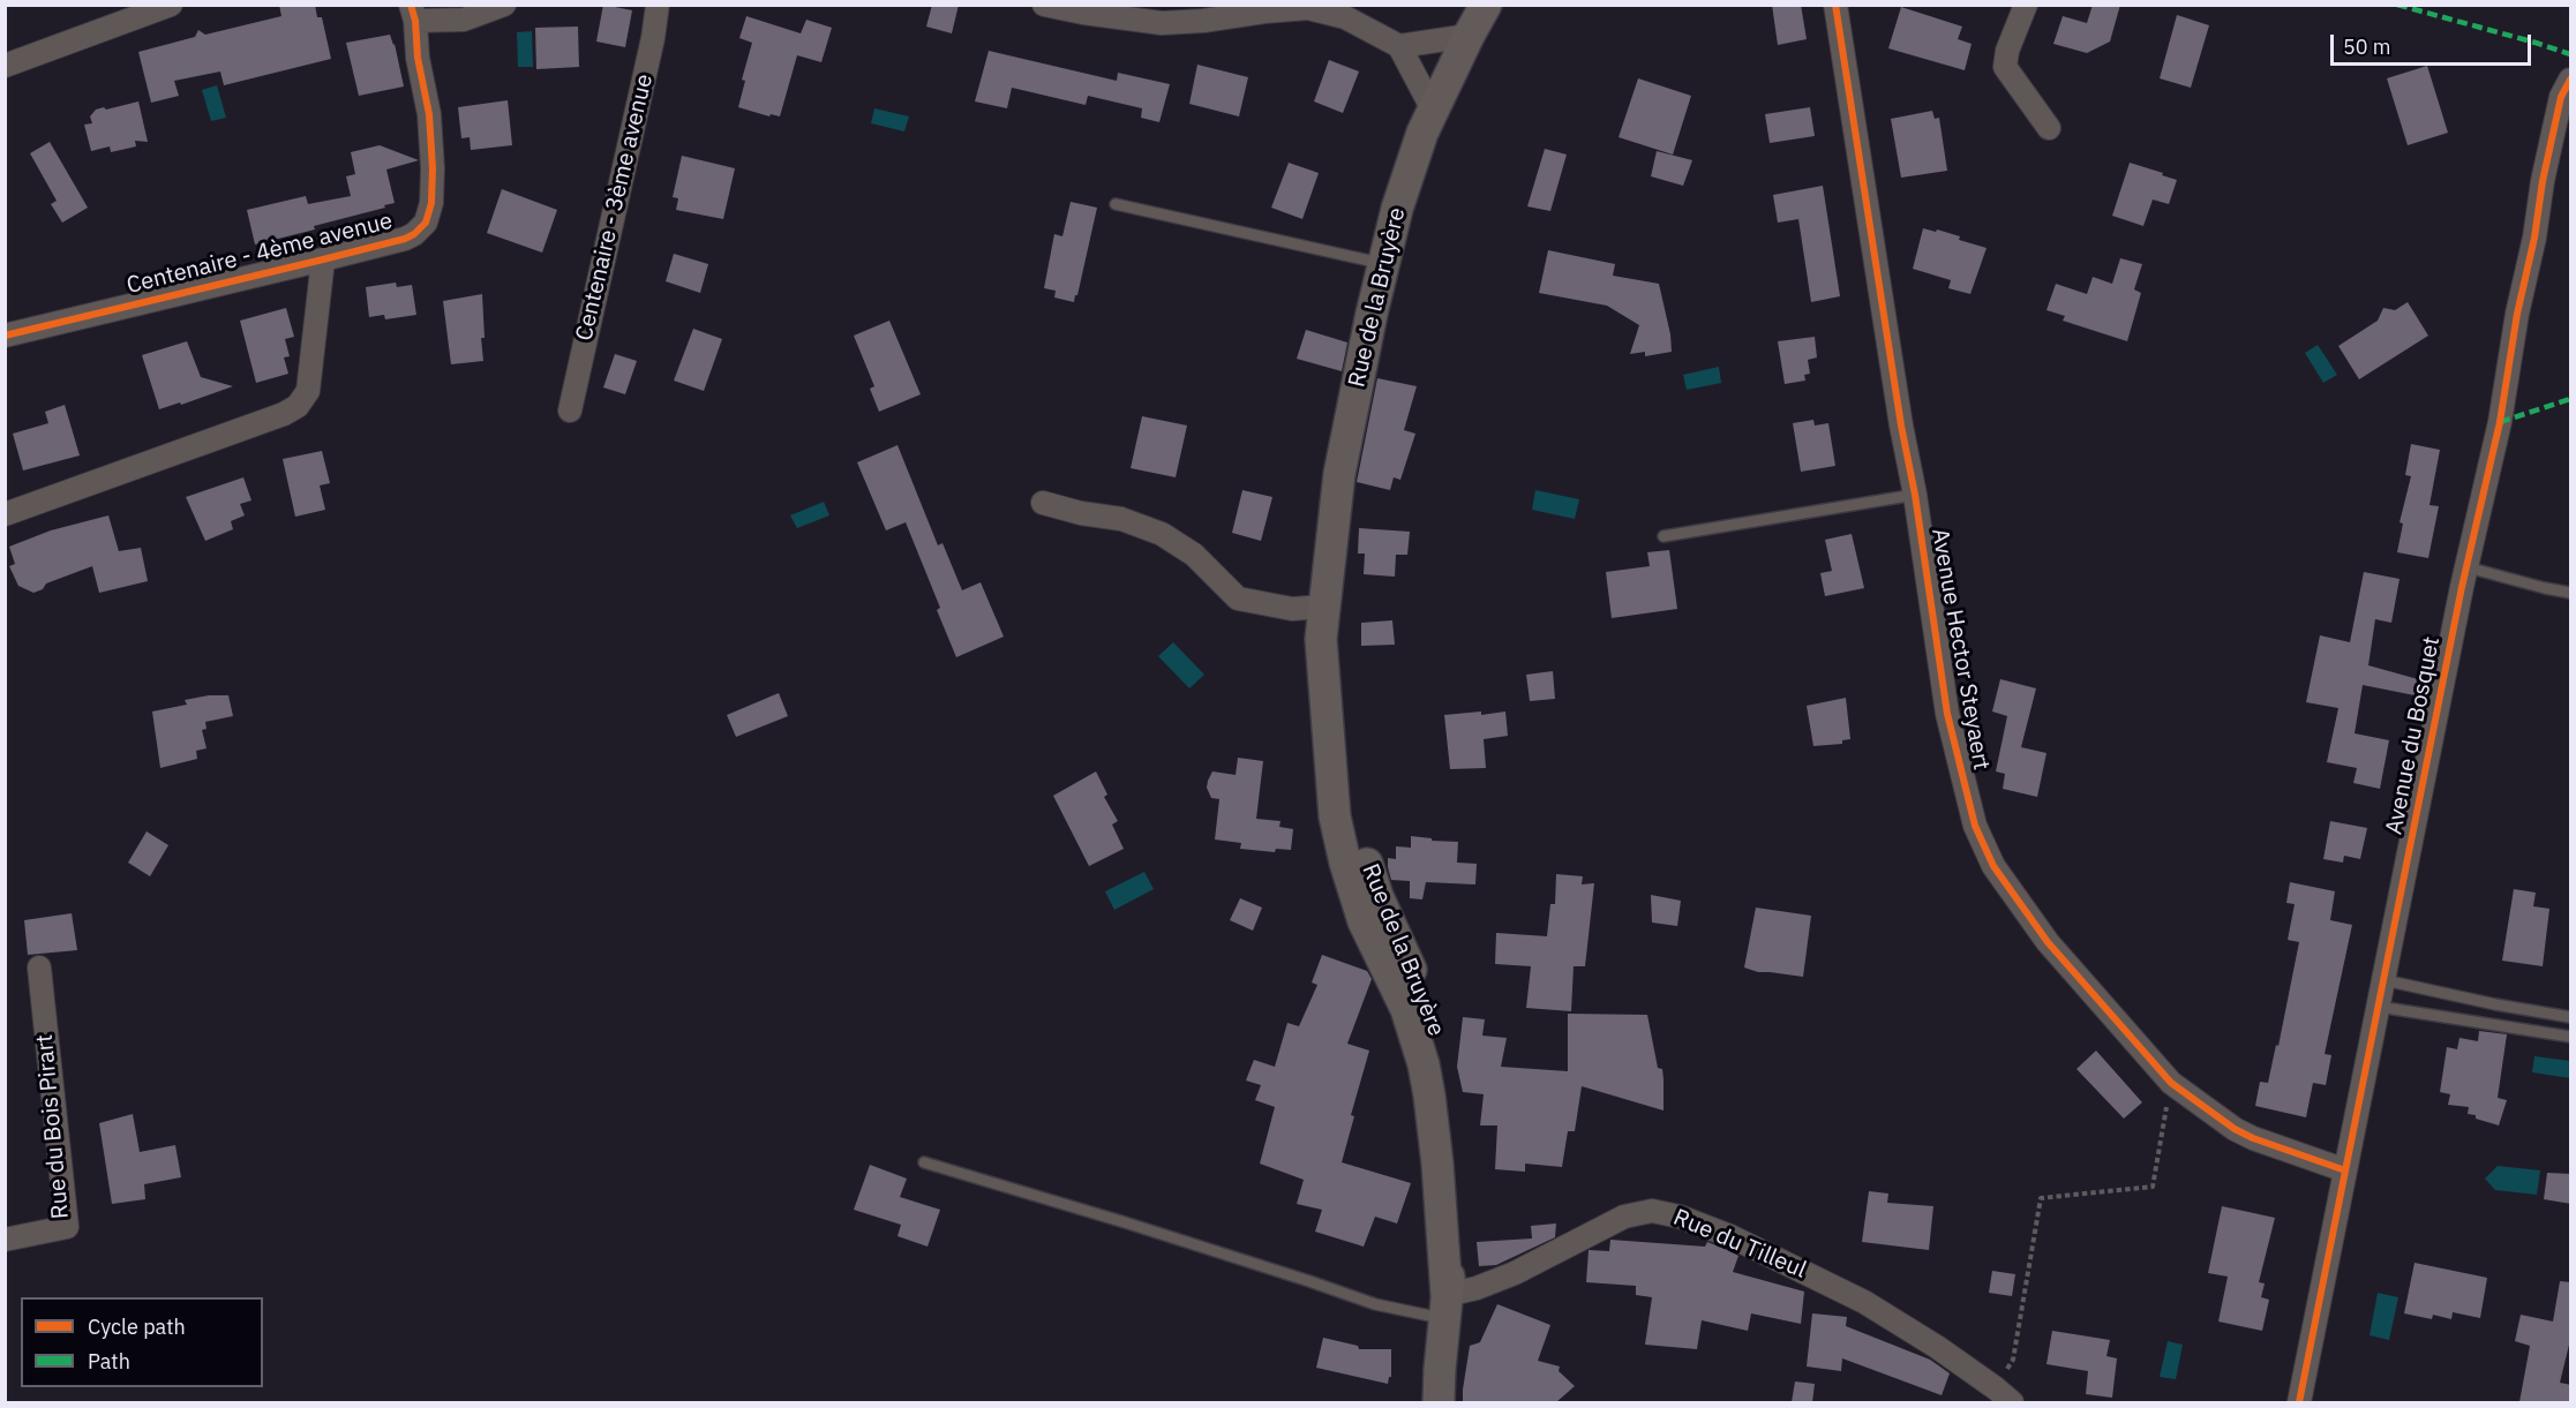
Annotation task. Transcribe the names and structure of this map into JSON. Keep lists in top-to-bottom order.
{
  "streets": {
    "main road": ["Rue de la Bruyère"],
    "street": [
      "Centenaire - 3ème avenue",
      "Centenaire - 4ème avenue",
      "Avenue Hector Steyaert",
      "Avenue du Bosquet",
      "Rue du Bois Pirart",
      "Rue du Tilleul"
    ]
  },
  "crossings": [
    ["Rue de la Bruyère", "Rue du Tilleul"],
    ["Avenue Hector Steyaert", "Avenue du Bosquet"]
  ],
  "legend": ["Cycle path", "Path"],
  "scale_bar": "50 m"
}
